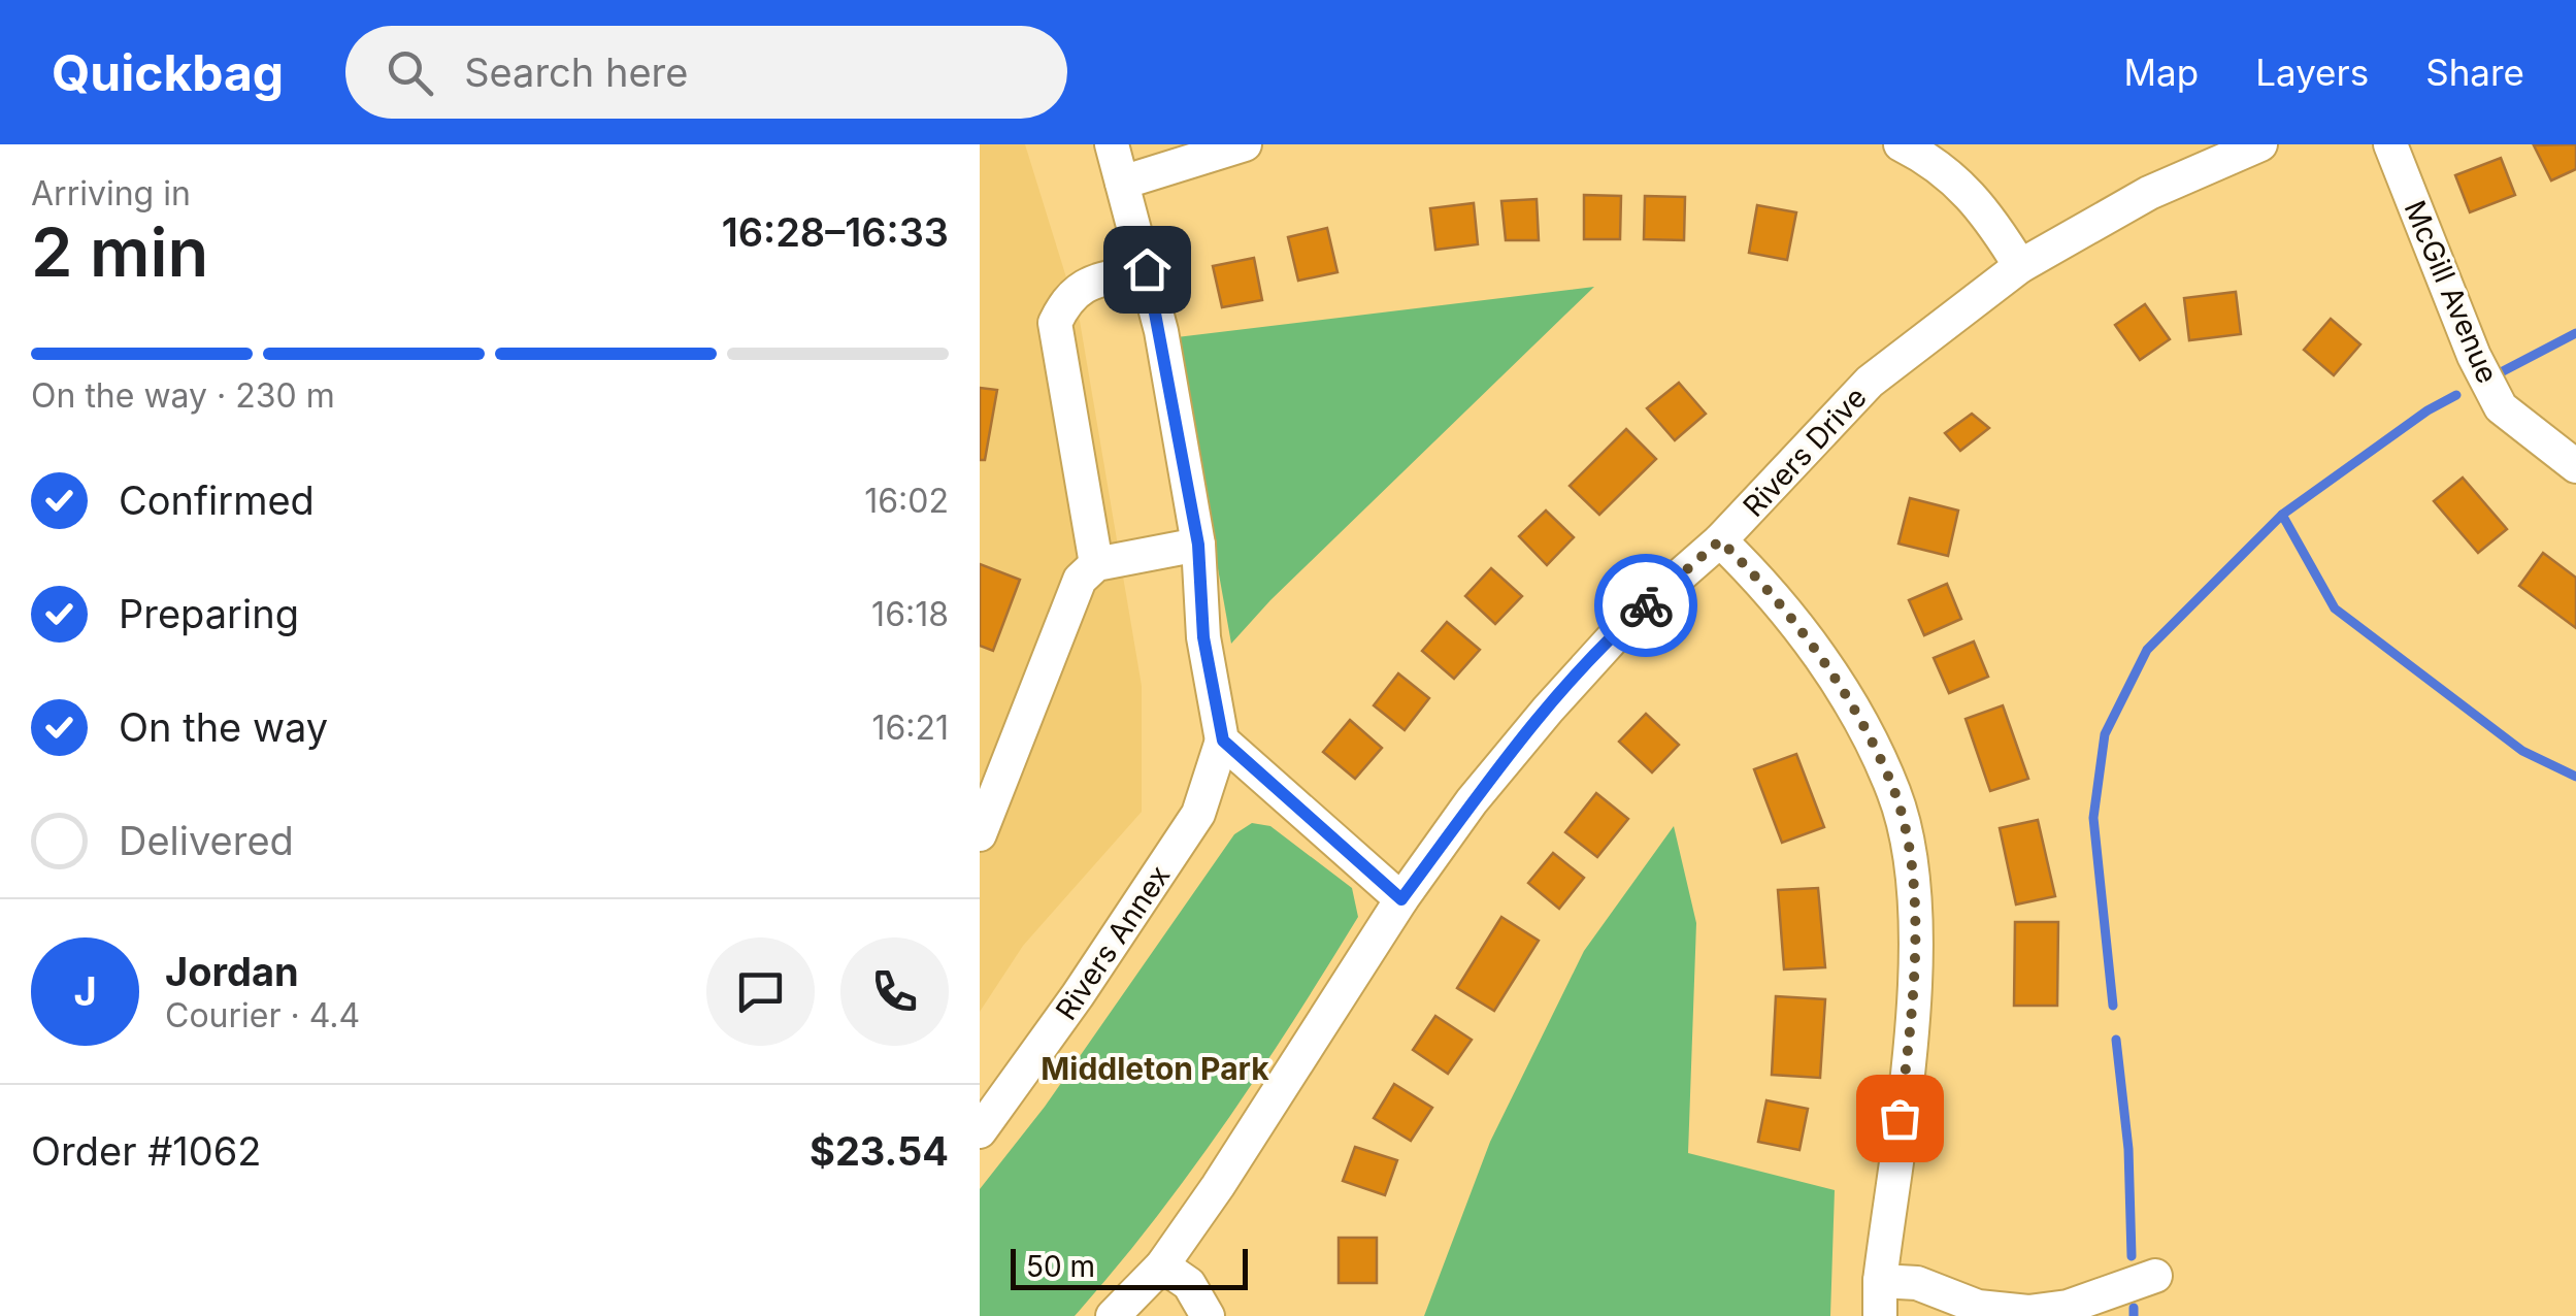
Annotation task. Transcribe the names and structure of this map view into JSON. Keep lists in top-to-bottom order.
{
  "streets": {
    "street": ["McGill Avenue", "Rivers Drive", "Rivers Annex"]
  },
  "districts": ["Middleton Park"],
  "scale_bar": "50 m",
  "page": {
    "header": "Quickbag",
    "search": "Search here",
    "nav": ["Map", "Layers", "Share"],
    "heading": ["2 min", "Arriving in", "16:28–16:33"],
    "panel": [
      "Jordan",
      "Courier · 4.4",
      "Order #1062",
      "$23.54"
    ],
    "bar": "On the way · 230 m",
    "list": [
      ["Confirmed", "16:02"],
      ["Preparing", "16:18"],
      ["On the way", "16:21"],
      "Delivered"
    ],
    "round": "J",
    "scale": "50 m"
  }
}
